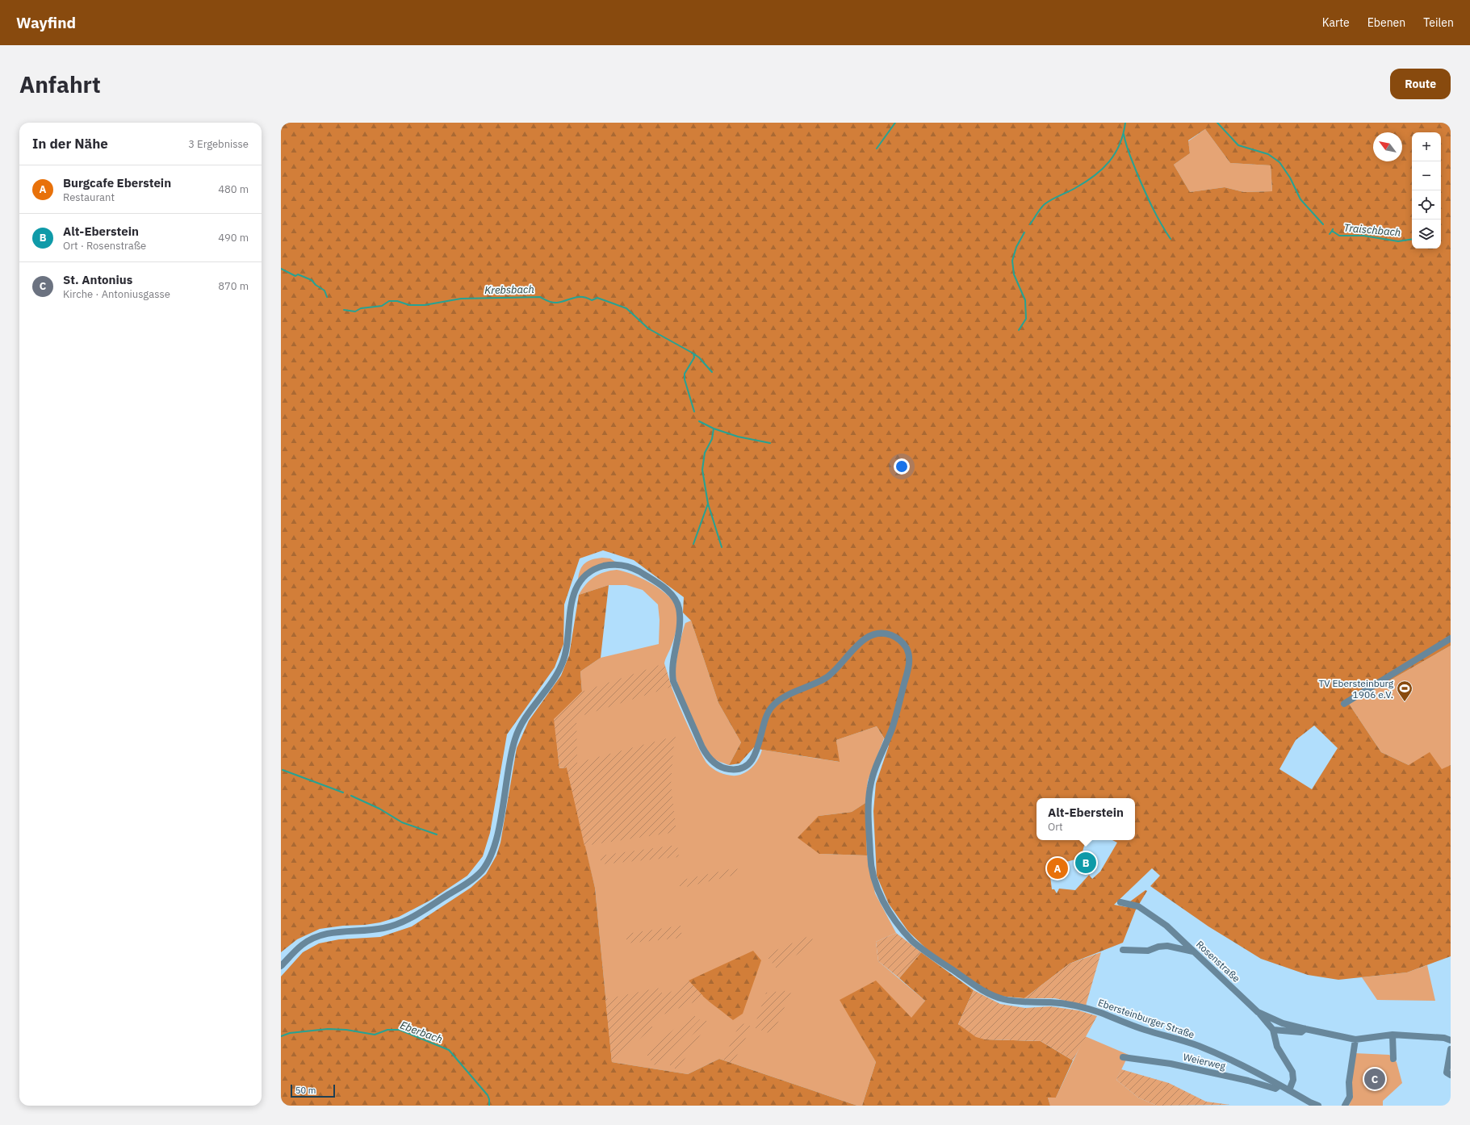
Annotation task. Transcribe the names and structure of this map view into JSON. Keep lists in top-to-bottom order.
{
  "streets": {
    "street": ["Rosenstraße", "Ebersteinburger Straße", "Weierweg"]
  },
  "crossings": [
    ["Ebersteinburger Straße", "Weierweg"]
  ],
  "water": ["Traischbach", "Krebsbach", "Eberbach"],
  "places": {
    "sports": ["TV Ebersteinburg 1906 e.V."]
  },
  "scale_bar": "50 m",
  "north": "top left",
  "page": {
    "header": "Wayfind",
    "nav": ["Karte", "Ebenen", "Teilen"],
    "buttons": "Route",
    "title": "Anfahrt",
    "heading": ["In der Nähe", "3 Ergebnisse"],
    "map_buttons": ["+", "−"],
    "list": [
      {
        "mark": "A",
        "name": "Burgcafe Eberstein",
        "note": "Restaurant",
        "value": "480 m"
      },
      {
        "mark": "B",
        "name": "Alt-Eberstein",
        "note": "Ort · Rosenstraße",
        "value": "490 m"
      },
      {
        "mark": "C",
        "name": "St. Antonius",
        "note": "Kirche · Antoniusgasse",
        "value": "870 m"
      }
    ],
    "popup": ["Alt-Eberstein", "Ort"],
    "pins": ["B", "A", "C"],
    "scale": "50 m"
  }
}
